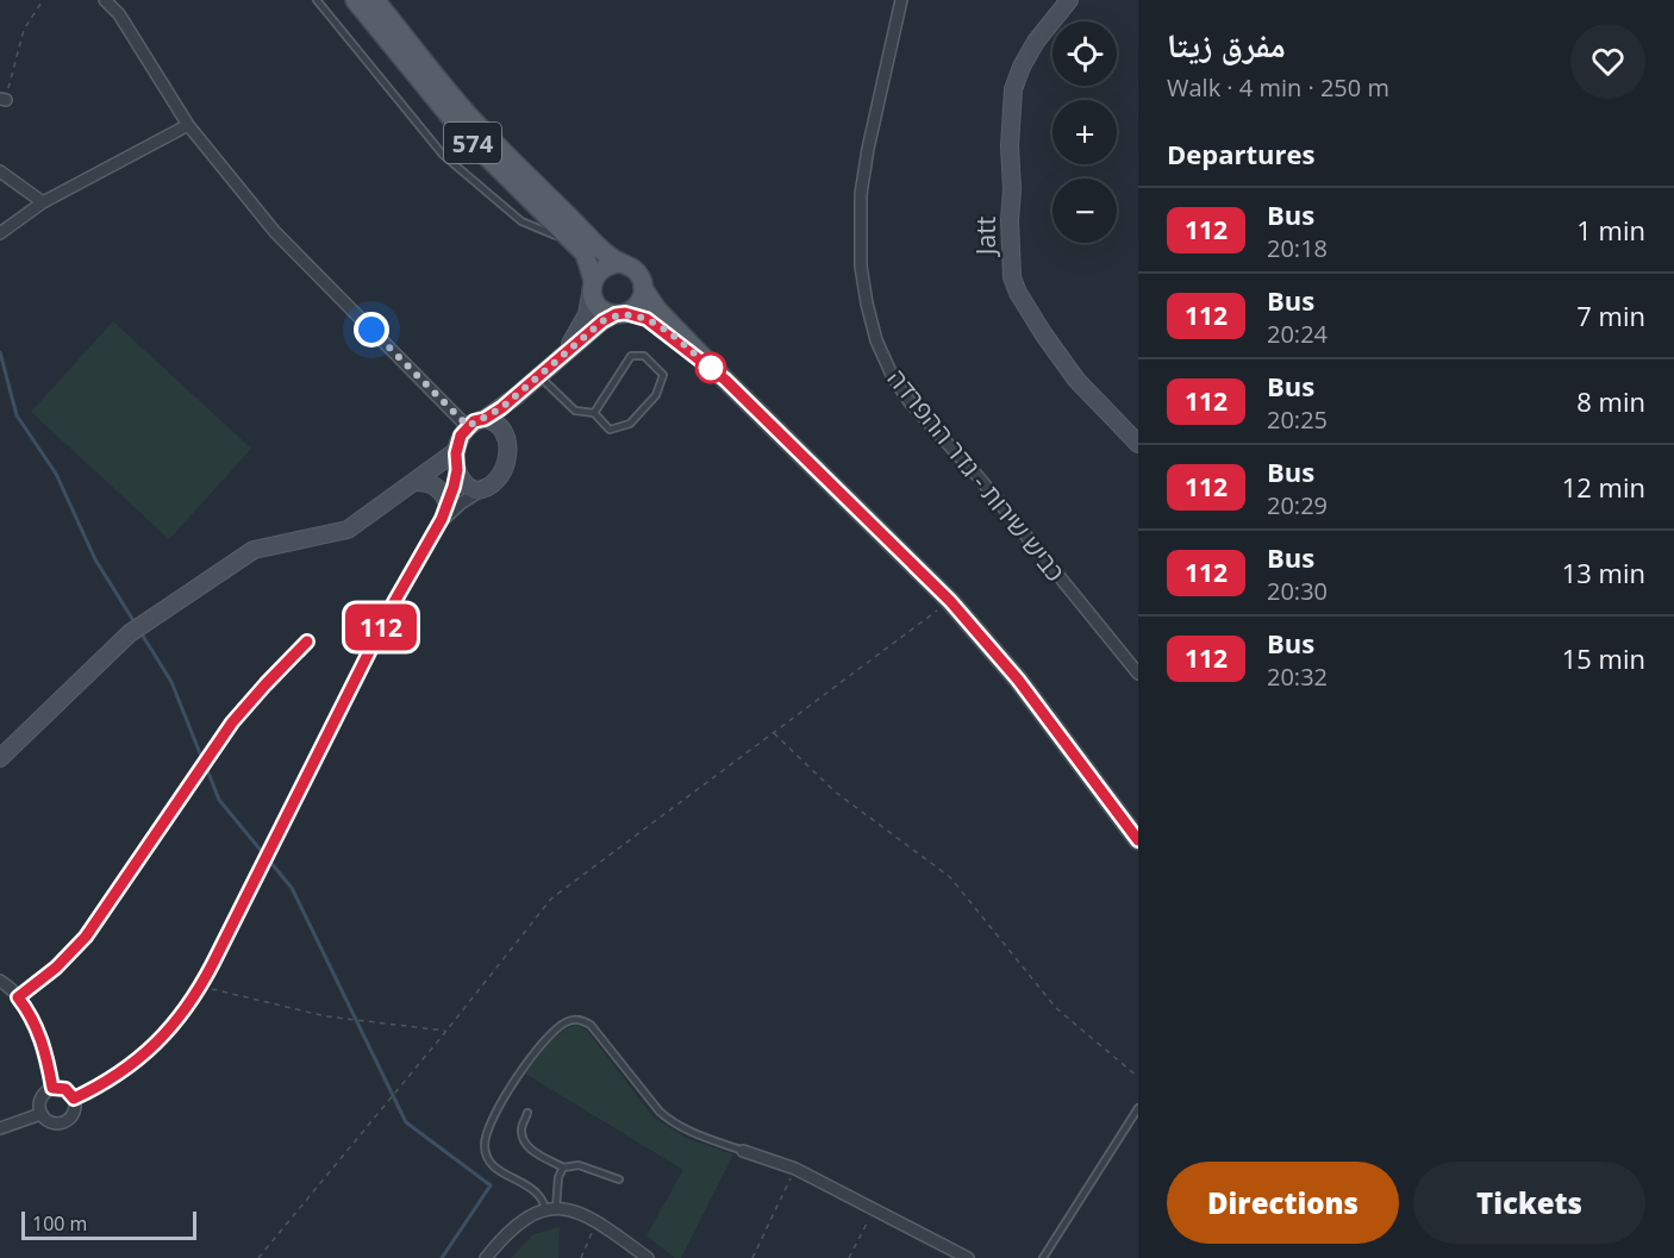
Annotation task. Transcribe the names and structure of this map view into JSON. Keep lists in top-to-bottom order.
{
  "streets": {
    "main road": ["574"],
    "street": ["Jatt", "כביש שירות - גדר ההפרדה"]
  },
  "lines": ["bus line 112"],
  "scale_bar": "100 m",
  "page": {
    "on_map": "112",
    "heading": [
      ["مفرق زيتا", "Walk · 4 min · 250 m"],
      "Departures"
    ],
    "map_buttons": ["+", "−"],
    "list": [
      {
        "mark": "112",
        "name": "Bus",
        "note": "20:18",
        "value": "1 min"
      },
      {
        "mark": "112",
        "name": "Bus",
        "note": "20:24",
        "value": "7 min"
      },
      {
        "mark": "112",
        "name": "Bus",
        "note": "20:25",
        "value": "8 min"
      },
      {
        "mark": "112",
        "name": "Bus",
        "note": "20:29",
        "value": "12 min"
      },
      {
        "mark": "112",
        "name": "Bus",
        "note": "20:30",
        "value": "13 min"
      },
      {
        "mark": "112",
        "name": "Bus",
        "note": "20:32",
        "value": "15 min"
      }
    ],
    "buttons": ["Directions", "Tickets"],
    "scale": "100 m"
  }
}
